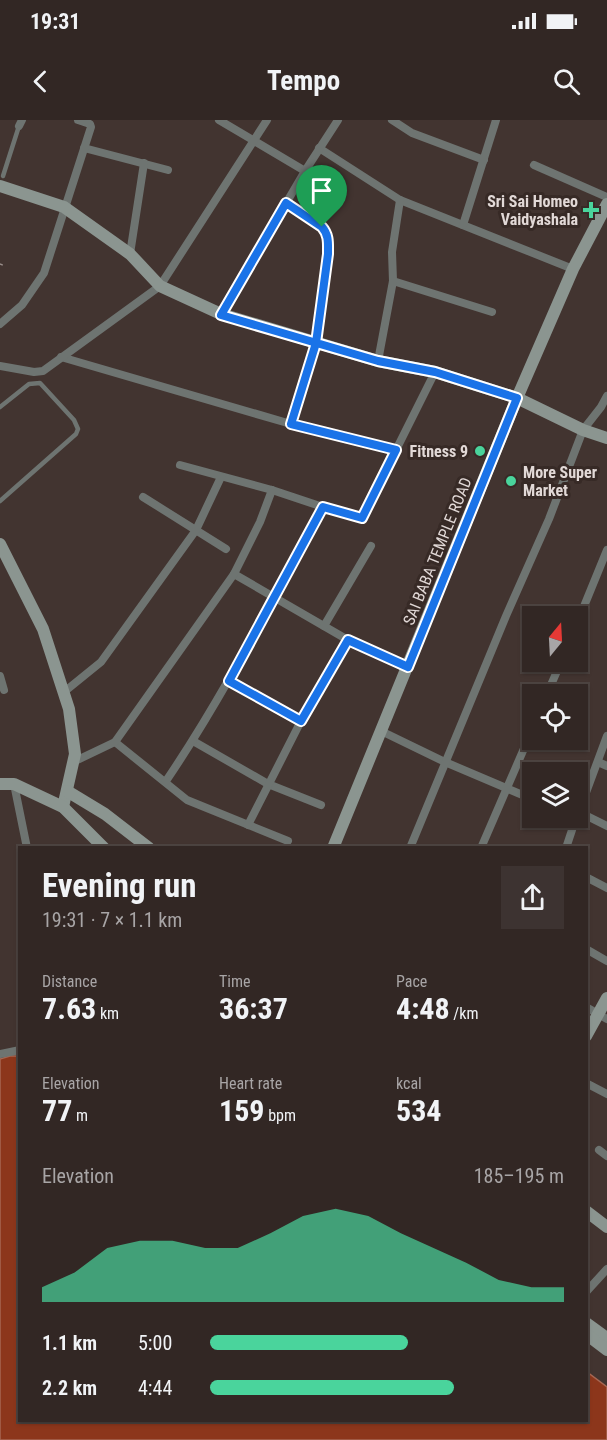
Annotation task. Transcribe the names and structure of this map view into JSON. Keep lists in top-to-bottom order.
{
  "streets": {
    "street": ["SAI BABA TEMPLE ROAD"]
  },
  "places": {
    "health": ["Sri Sai Homeo Vaidyashala"],
    "other": ["Fitness 9", "More Super Market"]
  },
  "north": "top",
  "page": {
    "status": "19:31",
    "header": "Tempo",
    "heading": ["Evening run", "19:31 · 7 × 1.1 km"],
    "stats": [
      ["Distance", "7.63 km"],
      ["Time", "36:37"],
      ["Pace", "4:48 /km"],
      ["Elevation", "77 m"],
      ["Heart rate", "159 bpm"],
      ["kcal", "534"]
    ],
    "chart": ["Elevation", "185–195 m"],
    "list": [
      {
        "name": "1.1 km",
        "note": "5:00"
      },
      {
        "name": "2.2 km",
        "note": "4:44"
      }
    ]
  }
}
